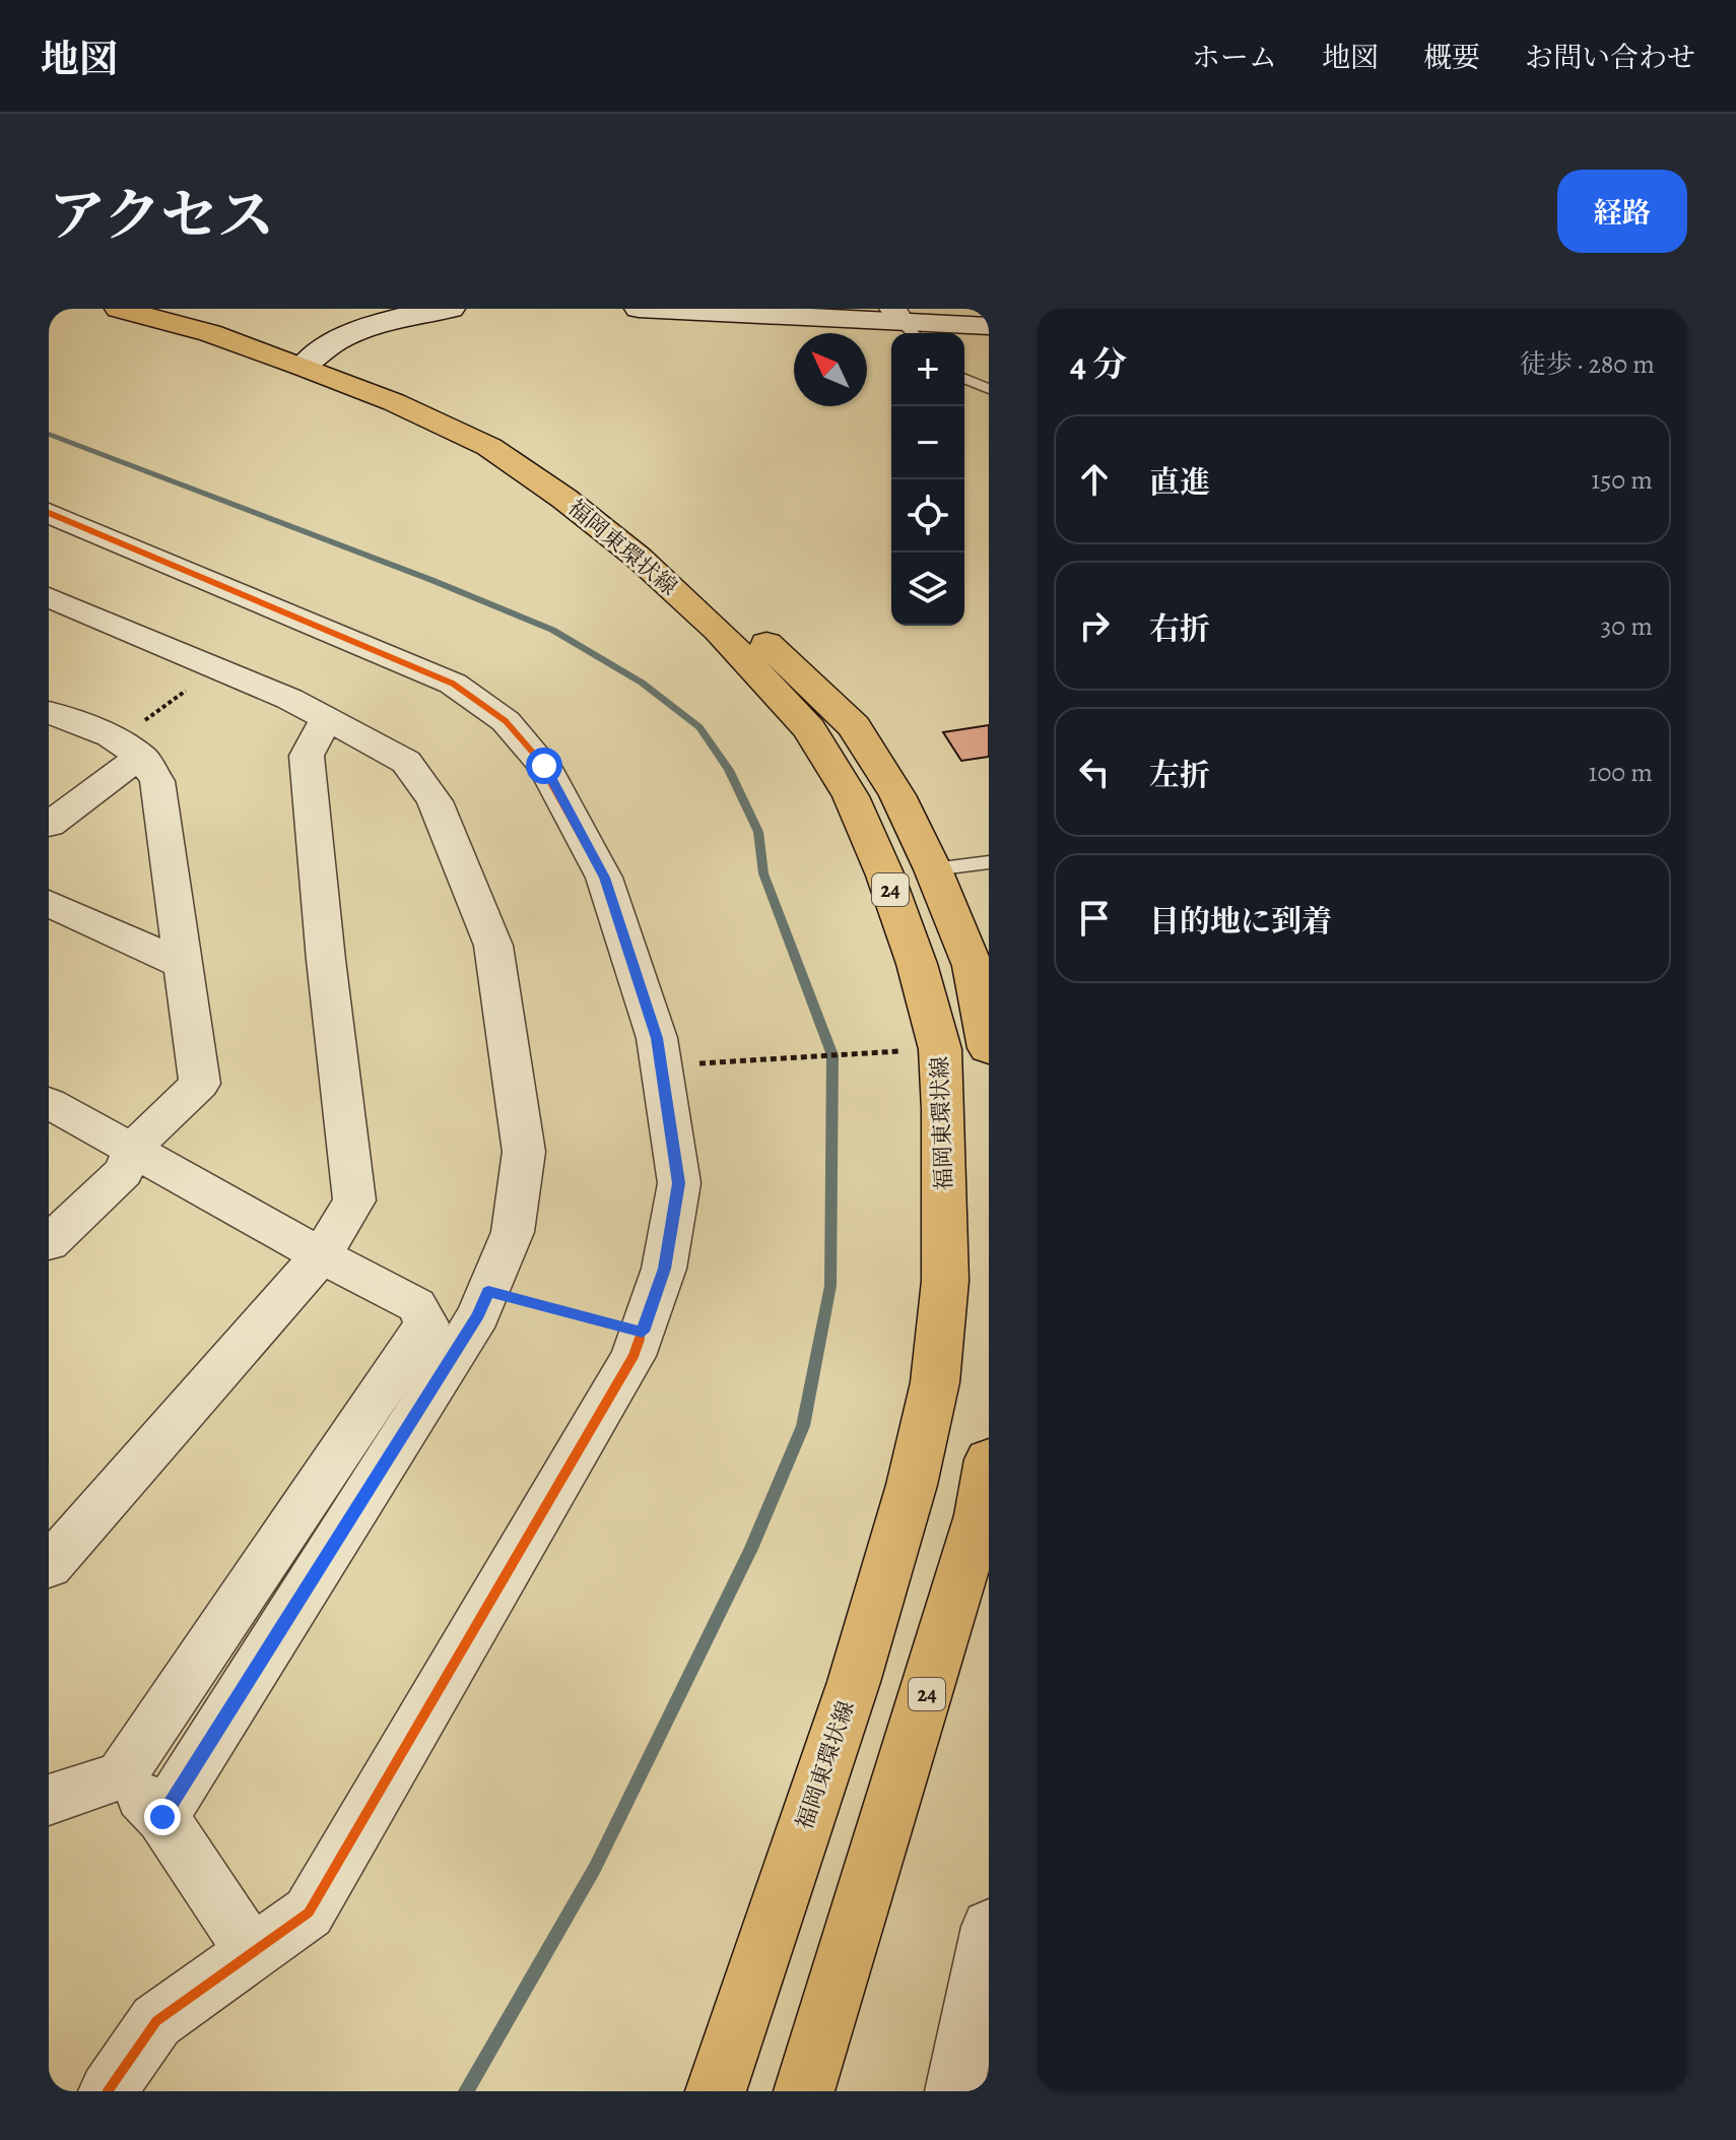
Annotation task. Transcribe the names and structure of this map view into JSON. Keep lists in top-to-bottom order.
{
  "streets": {
    "main road": ["福岡東環状線", "24"]
  },
  "north": "top left",
  "page": {
    "header": "地図",
    "nav": [
      "ホーム",
      "地図",
      "概要",
      "お問い合わせ"
    ],
    "title": "アクセス",
    "buttons": "経路",
    "heading": ["4 分", "徒歩 · 280 m"],
    "map_buttons": ["+", "−"],
    "list": [
      ["直進", "150 m"],
      ["右折", "30 m"],
      ["左折", "100 m"],
      "目的地に到着"
    ]
  }
}
